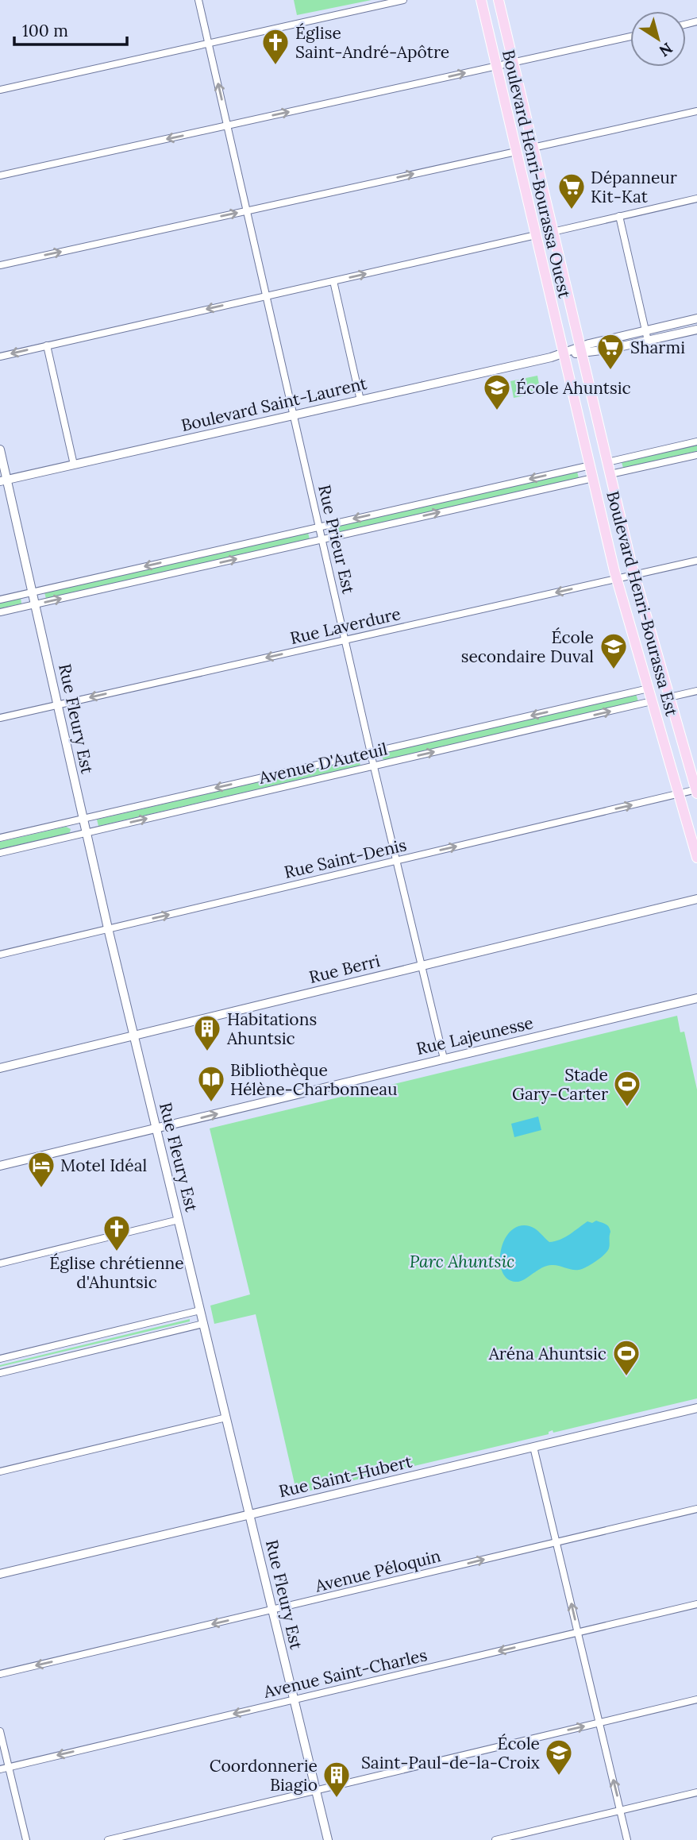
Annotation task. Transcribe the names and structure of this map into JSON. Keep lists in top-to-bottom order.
{
  "streets": {
    "main road": [
      "Boulevard Henri-Bourassa Ouest",
      "Boulevard Saint-Laurent",
      "Boulevard Henri-Bourassa Est",
      "Rue Fleury Est",
      "Rue Berri",
      "Rue Lajeunesse",
      "Rue Saint-Hubert"
    ],
    "street": [
      "Rue Prieur Est",
      "Rue Laverdure",
      "Avenue D'Auteuil",
      "Rue Saint-Denis",
      "Avenue Péloquin",
      "Avenue Saint-Charles"
    ]
  },
  "crossings": [
    ["Boulevard Henri-Bourassa Ouest", "Boulevard Saint-Laurent"],
    ["Boulevard Henri-Bourassa Ouest", "Boulevard Henri-Bourassa Est"],
    ["Boulevard Saint-Laurent", "Rue Prieur Est"],
    ["Boulevard Saint-Laurent", "Boulevard Henri-Bourassa Est"],
    ["Boulevard Saint-Laurent", "Rue Fleury Est"],
    ["Rue Prieur Est", "Rue Laverdure"],
    ["Rue Prieur Est", "Avenue D'Auteuil"],
    ["Rue Prieur Est", "Rue Saint-Denis"],
    ["Rue Prieur Est", "Rue Berri"],
    ["Rue Prieur Est", "Rue Lajeunesse"],
    ["Boulevard Henri-Bourassa Est", "Rue Laverdure"],
    ["Boulevard Henri-Bourassa Est", "Avenue D'Auteuil"],
    ["Boulevard Henri-Bourassa Est", "Rue Saint-Denis"],
    ["Rue Laverdure", "Rue Fleury Est"],
    ["Rue Fleury Est", "Avenue D'Auteuil"],
    ["Rue Fleury Est", "Rue Saint-Denis"],
    ["Rue Fleury Est", "Rue Berri"],
    ["Rue Fleury Est", "Rue Lajeunesse"],
    ["Rue Fleury Est", "Rue Saint-Hubert"],
    ["Rue Fleury Est", "Avenue Péloquin"],
    ["Rue Fleury Est", "Avenue Saint-Charles"]
  ],
  "one_way": [
    "Rue Laverdure",
    "Rue Saint-Denis",
    "Rue Lajeunesse",
    "Avenue Saint-Charles"
  ],
  "parks": ["Parc Ahuntsic"],
  "places": {
    "church": ["Église Saint-André-Apôtre", "Église chrétienne d'Ahuntsic"],
    "supermarket": ["Dépanneur Kit-Kat", "Sharmi"],
    "school or university": ["École Ahuntsic", "École secondaire Duval", "École Saint-Paul-de-la-Croix"],
    "building": ["Habitations Ahuntsic", "Coordonnerie Biagio"],
    "library": ["Bibliothèque Hélène-Charbonneau"],
    "sports": ["Stade Gary-Carter", "Aréna Ahuntsic"],
    "hotel": ["Motel Idéal"]
  },
  "scale_bar": "100 m",
  "north": "bottom right"
}
